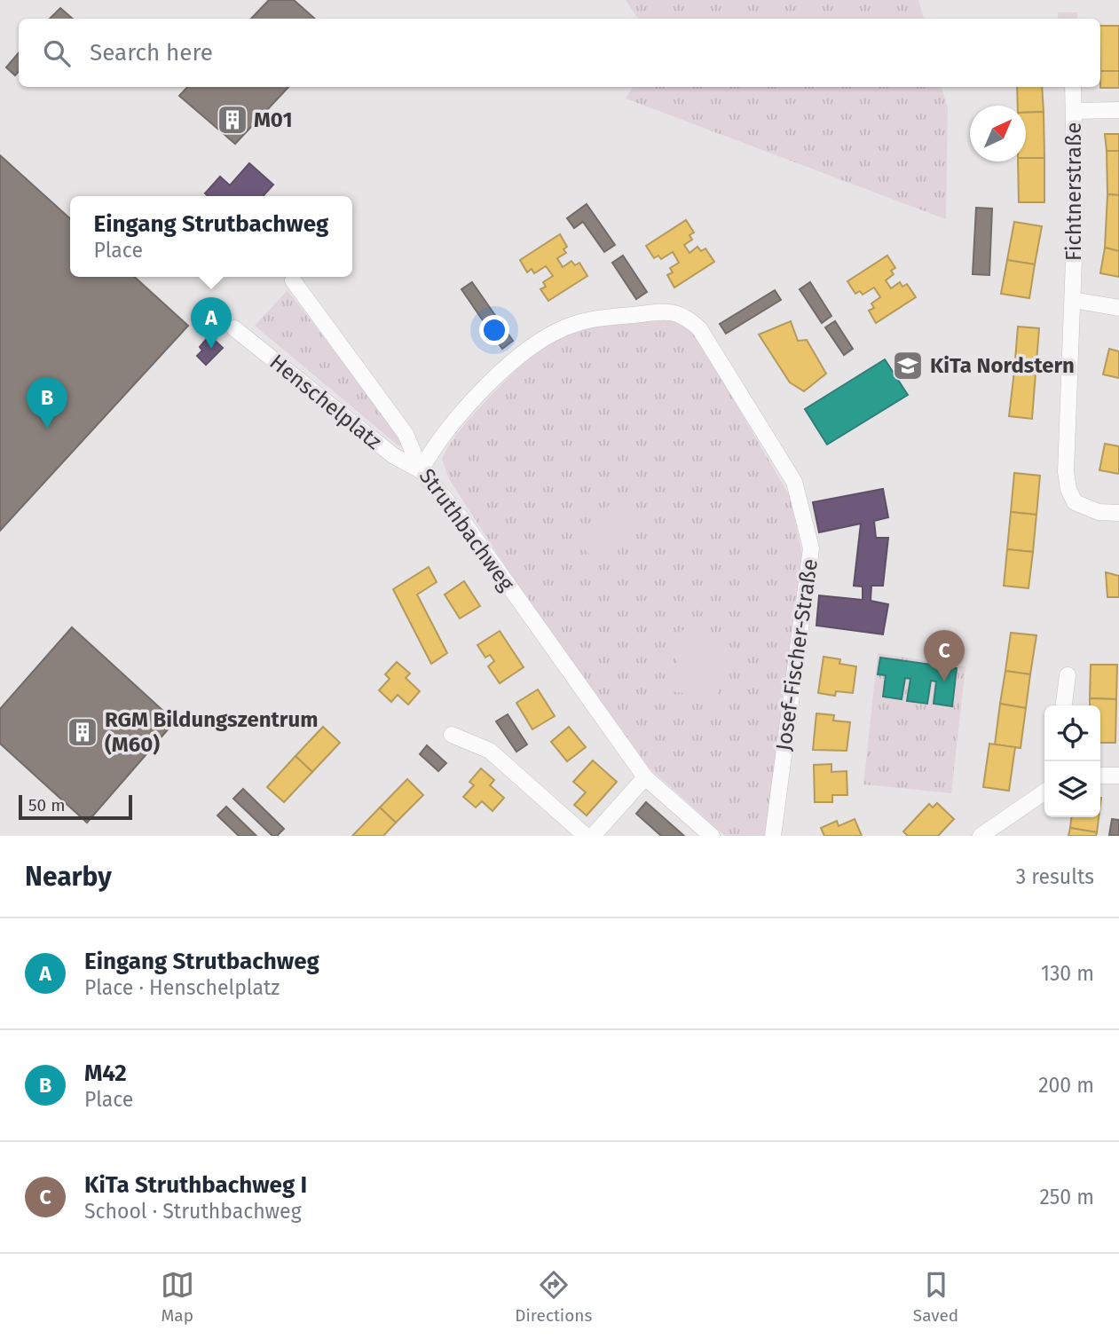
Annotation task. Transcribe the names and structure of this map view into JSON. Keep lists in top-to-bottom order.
{
  "streets": {
    "street": [
      "Fichtnerstraße",
      "Henschelplatz",
      "Struthbachweg",
      "Josef-Fischer-Straße"
    ]
  },
  "crossings": [
    ["Henschelplatz", "Struthbachweg"],
    ["Henschelplatz", "Josef-Fischer-Straße"],
    ["Struthbachweg", "Josef-Fischer-Straße"]
  ],
  "places": {
    "building": ["M01", "RGM Bildungszentrum (M60)"],
    "school or university": ["KiTa Nordstern"]
  },
  "scale_bar": "50 m",
  "north": "top right",
  "page": {
    "search": "Search here",
    "popup": ["Eingang Strutbachweg", "Place"],
    "pins": ["A", "B", "C"],
    "scale": "50 m",
    "heading": ["Nearby", "3 results"],
    "list": [
      {
        "mark": "A",
        "name": "Eingang Strutbachweg",
        "note": "Place · Henschelplatz",
        "value": "130 m"
      },
      {
        "mark": "B",
        "name": "M42",
        "note": "Place",
        "value": "200 m"
      },
      {
        "mark": "C",
        "name": "KiTa Struthbachweg I",
        "note": "School · Struthbachweg",
        "value": "250 m"
      }
    ],
    "nav": ["Map", "Directions", "Saved"]
  }
}
